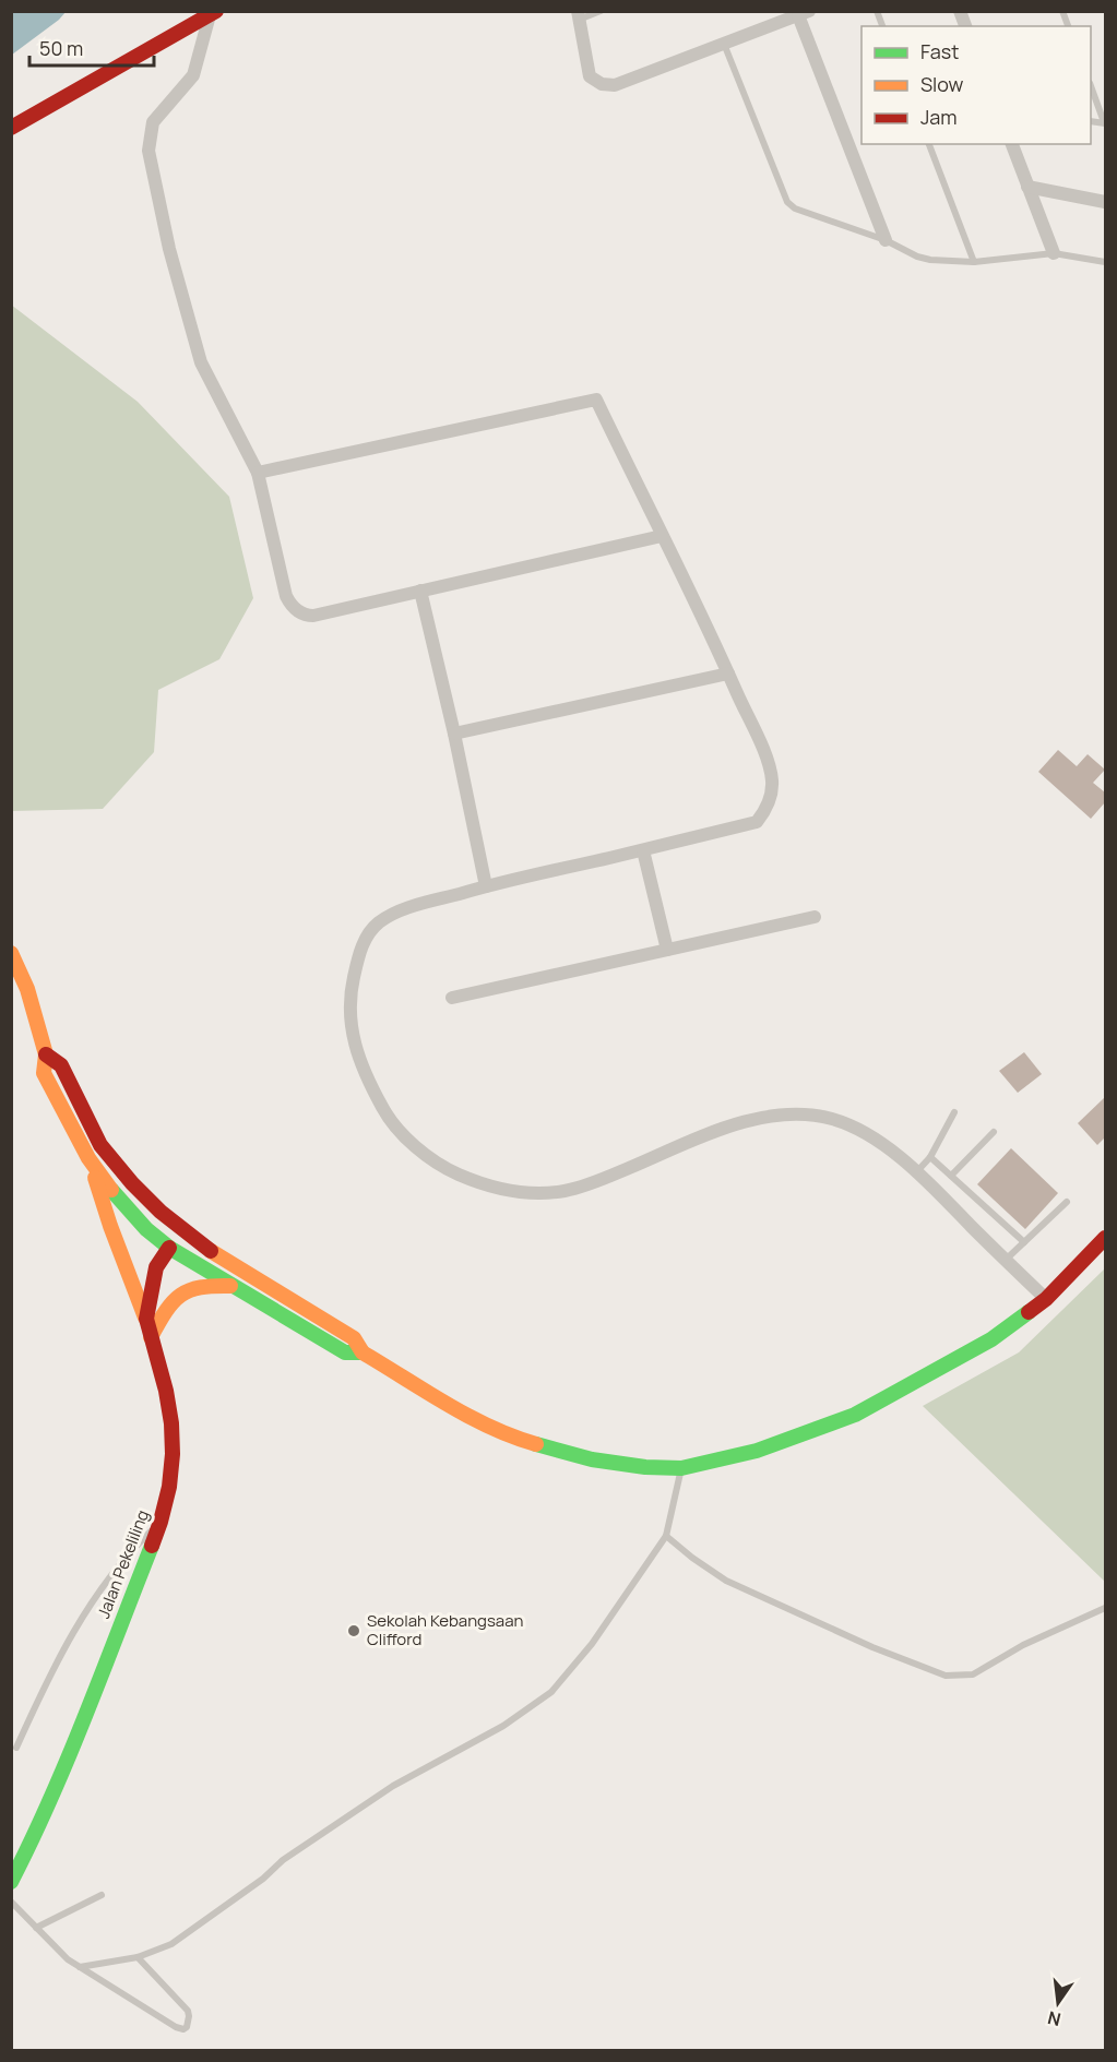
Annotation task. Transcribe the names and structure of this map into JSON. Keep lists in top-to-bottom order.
{
  "streets": {
    "street": ["Jalan Pekeliling"]
  },
  "places": ["Sekolah Kebangsaan Clifford"],
  "legend": ["Fast", "Slow", "Jam"],
  "scale_bar": "50 m",
  "north": "bottom"
}
